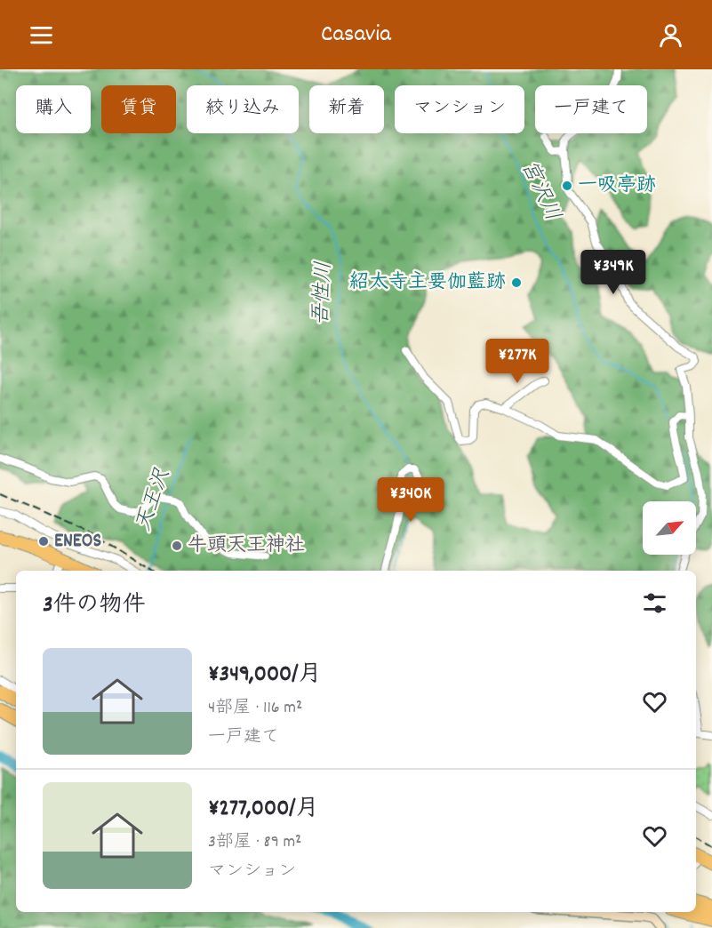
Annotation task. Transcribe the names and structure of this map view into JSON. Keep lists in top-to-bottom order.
{
  "water": ["宮沢川", "吾性川", "天王沢"],
  "places": [
    "一吸亭跡",
    "紹太寺主要伽藍跡",
    "ENEOS",
    "牛頭天王神社"
  ],
  "north": "top right",
  "page": {
    "header": "Casavia",
    "chip": [
      "購入",
      "賃貸",
      "絞り込み",
      "新着",
      "マンション",
      "一戸建て"
    ],
    "price": ["¥349K", "¥277K", "¥340K"],
    "heading": "3件の物件",
    "list": [
      {
        "name": "¥349,000/月",
        "note": "4部屋 · 116 m² · 一戸建て"
      },
      {
        "name": "¥277,000/月",
        "note": "3部屋 · 89 m² · マンション"
      }
    ]
  }
}
